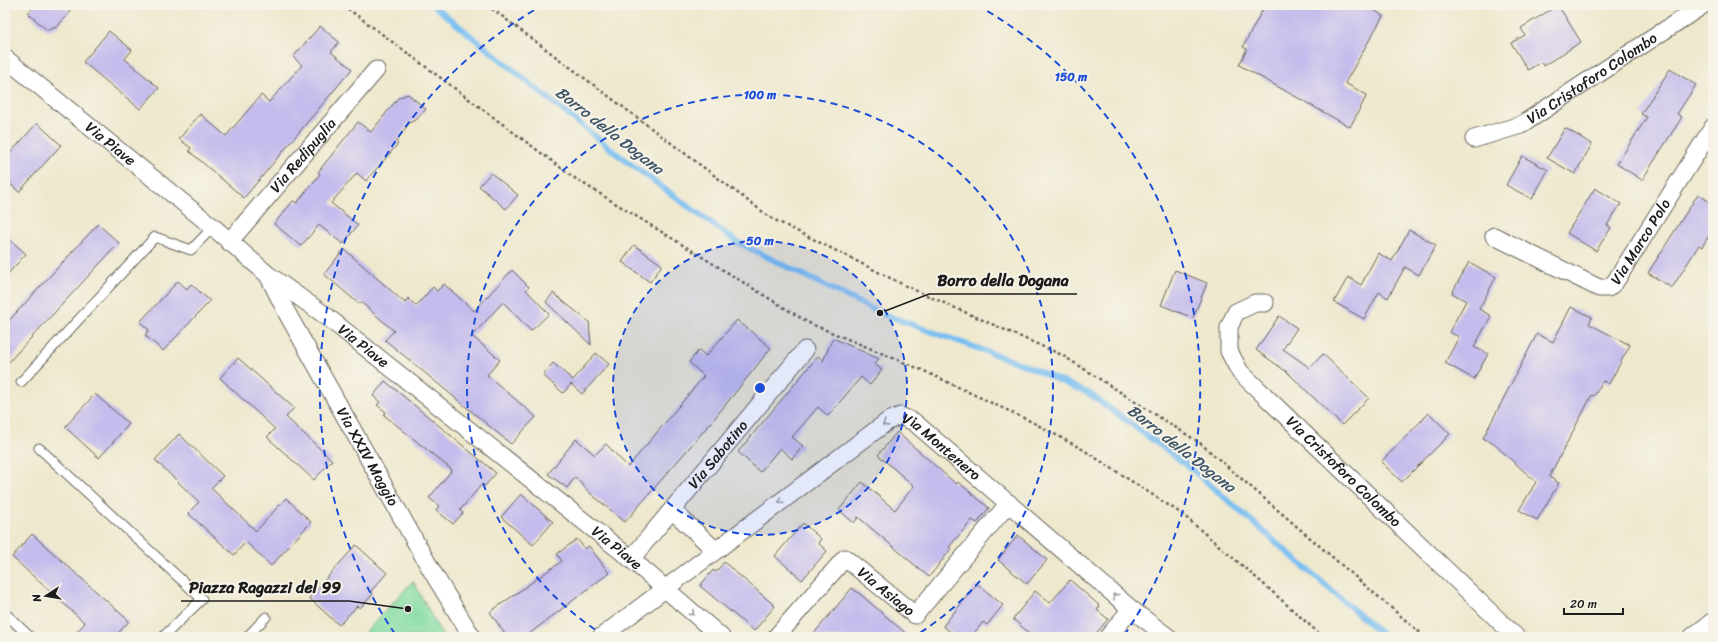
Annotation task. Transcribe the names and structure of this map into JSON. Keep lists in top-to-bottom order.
{
  "streets": {
    "street": [
      "Via Cristoforo Colombo",
      "Via Piave",
      "Via Redipuglia",
      "Via Marco Polo",
      "Via Montenero",
      "Via Sabotino",
      "Via XXIV Maggio",
      "Via Asiago"
    ]
  },
  "crossings": [
    ["Via Piave", "Via Redipuglia"],
    ["Via Piave", "Via Montenero"],
    ["Via Piave", "Via Sabotino"],
    ["Via Piave", "Via XXIV Maggio"],
    ["Via Montenero", "Via Asiago"]
  ],
  "water": ["Borro della Dogana"],
  "places": ["Borro della Dogana", "Piazza Ragazzi del 99"],
  "scale_bar": "20 m",
  "north": "left",
  "rings": ["150 m", "100 m", "50 m"]
}
